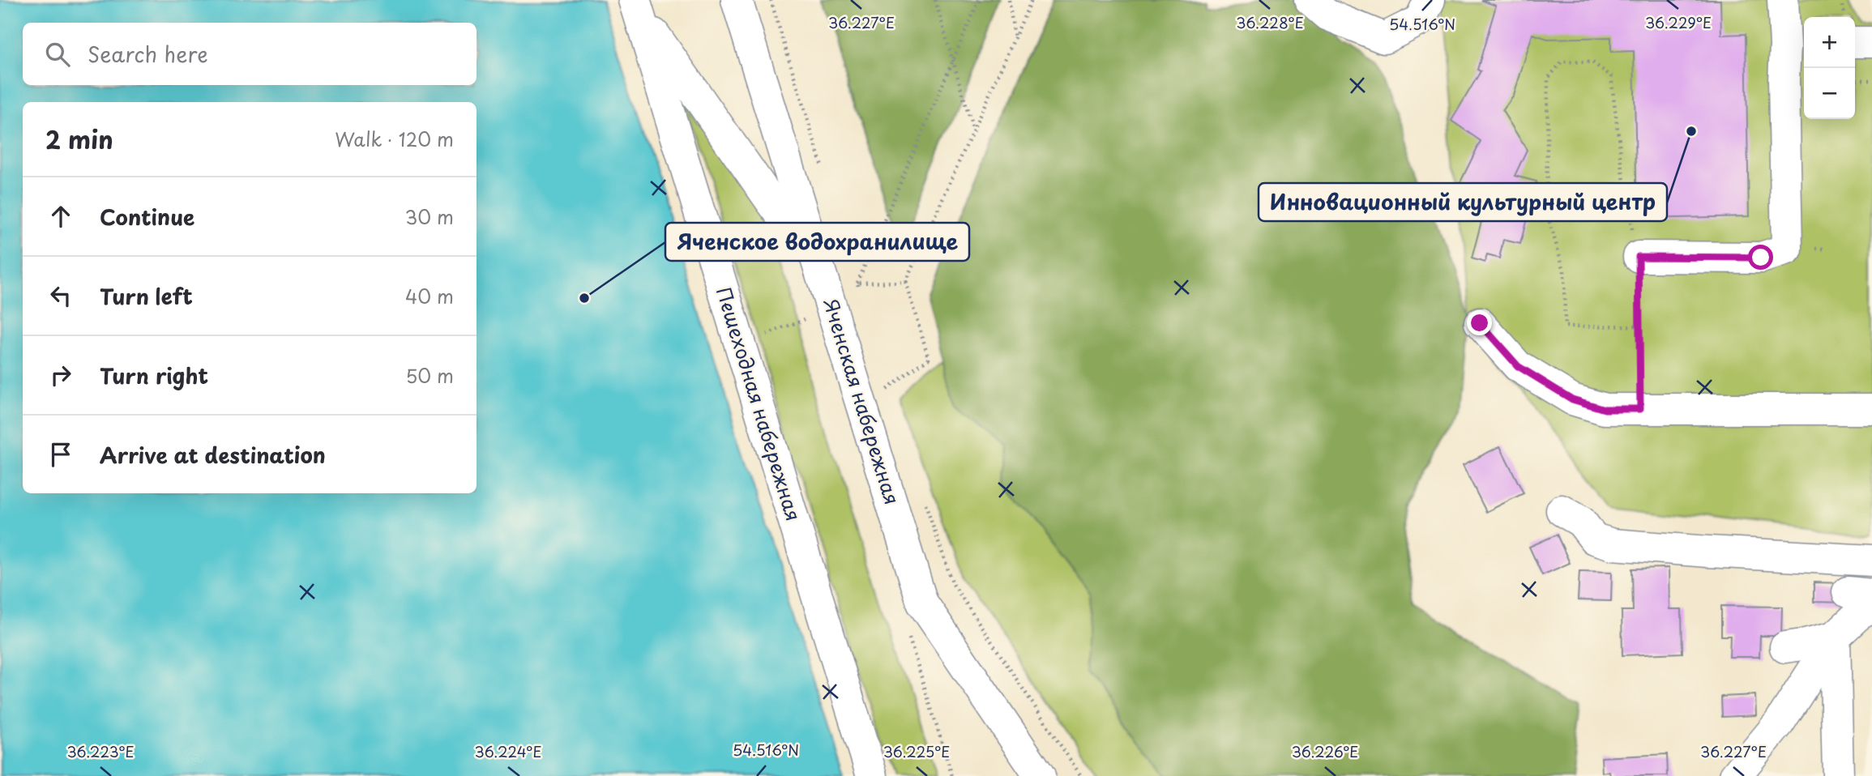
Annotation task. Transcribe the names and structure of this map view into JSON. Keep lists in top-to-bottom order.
{
  "streets": {
    "street": ["Яченская набережная", "Пешеходная набережная"]
  },
  "places": ["Инновационный культурный центр", "Яченское водохранилище"],
  "page": {
    "map_buttons": ["+", "−"],
    "search": "Search here",
    "heading": ["2 min", "Walk · 120 m"],
    "list": [
      ["Continue", "30 m"],
      ["Turn left", "40 m"],
      ["Turn right", "50 m"],
      "Arrive at destination"
    ]
  },
  "coordinates": [
    "36.227°E",
    "36.229°E",
    "36.228°E",
    "54.516°N",
    "36.223°E",
    "36.224°E",
    "36.225°E",
    "36.226°E"
  ]
}
